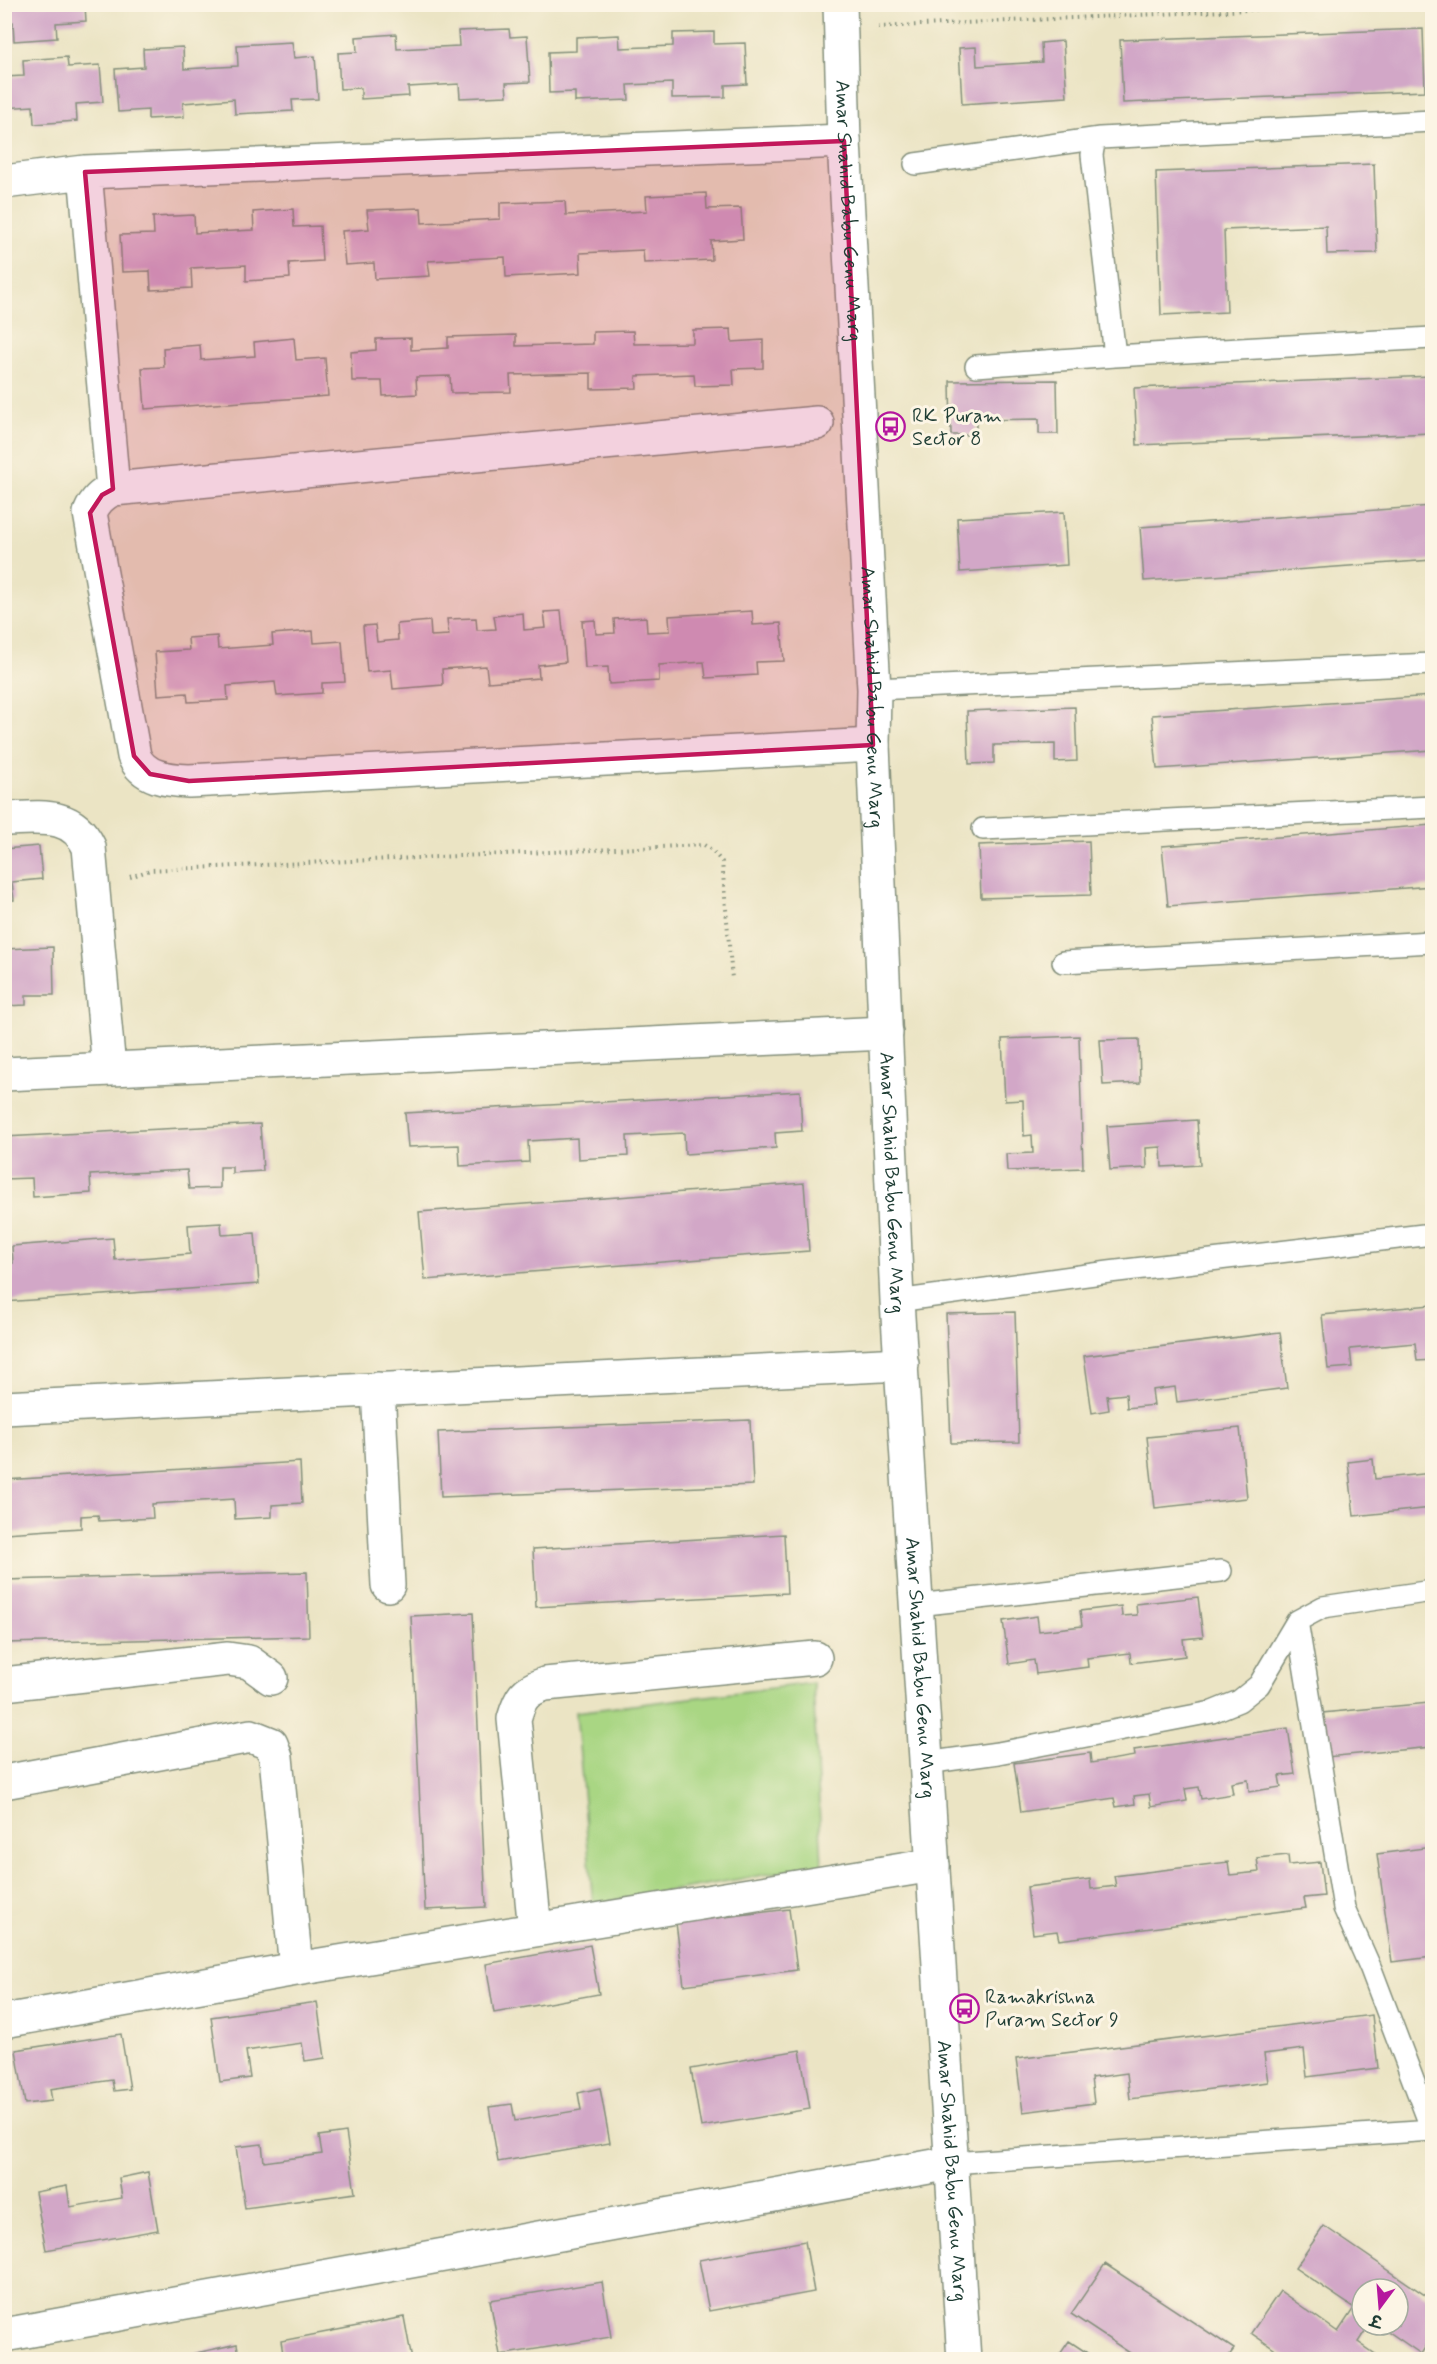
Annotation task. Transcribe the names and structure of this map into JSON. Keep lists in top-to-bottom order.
{
  "streets": {
    "street": ["Amar Shahid Babu Genu Marg"]
  },
  "places": {
    "bus stop": ["RK Puram Sector 8", "Ramakrishna Puram Sector 9"]
  },
  "north": "bottom"
}
